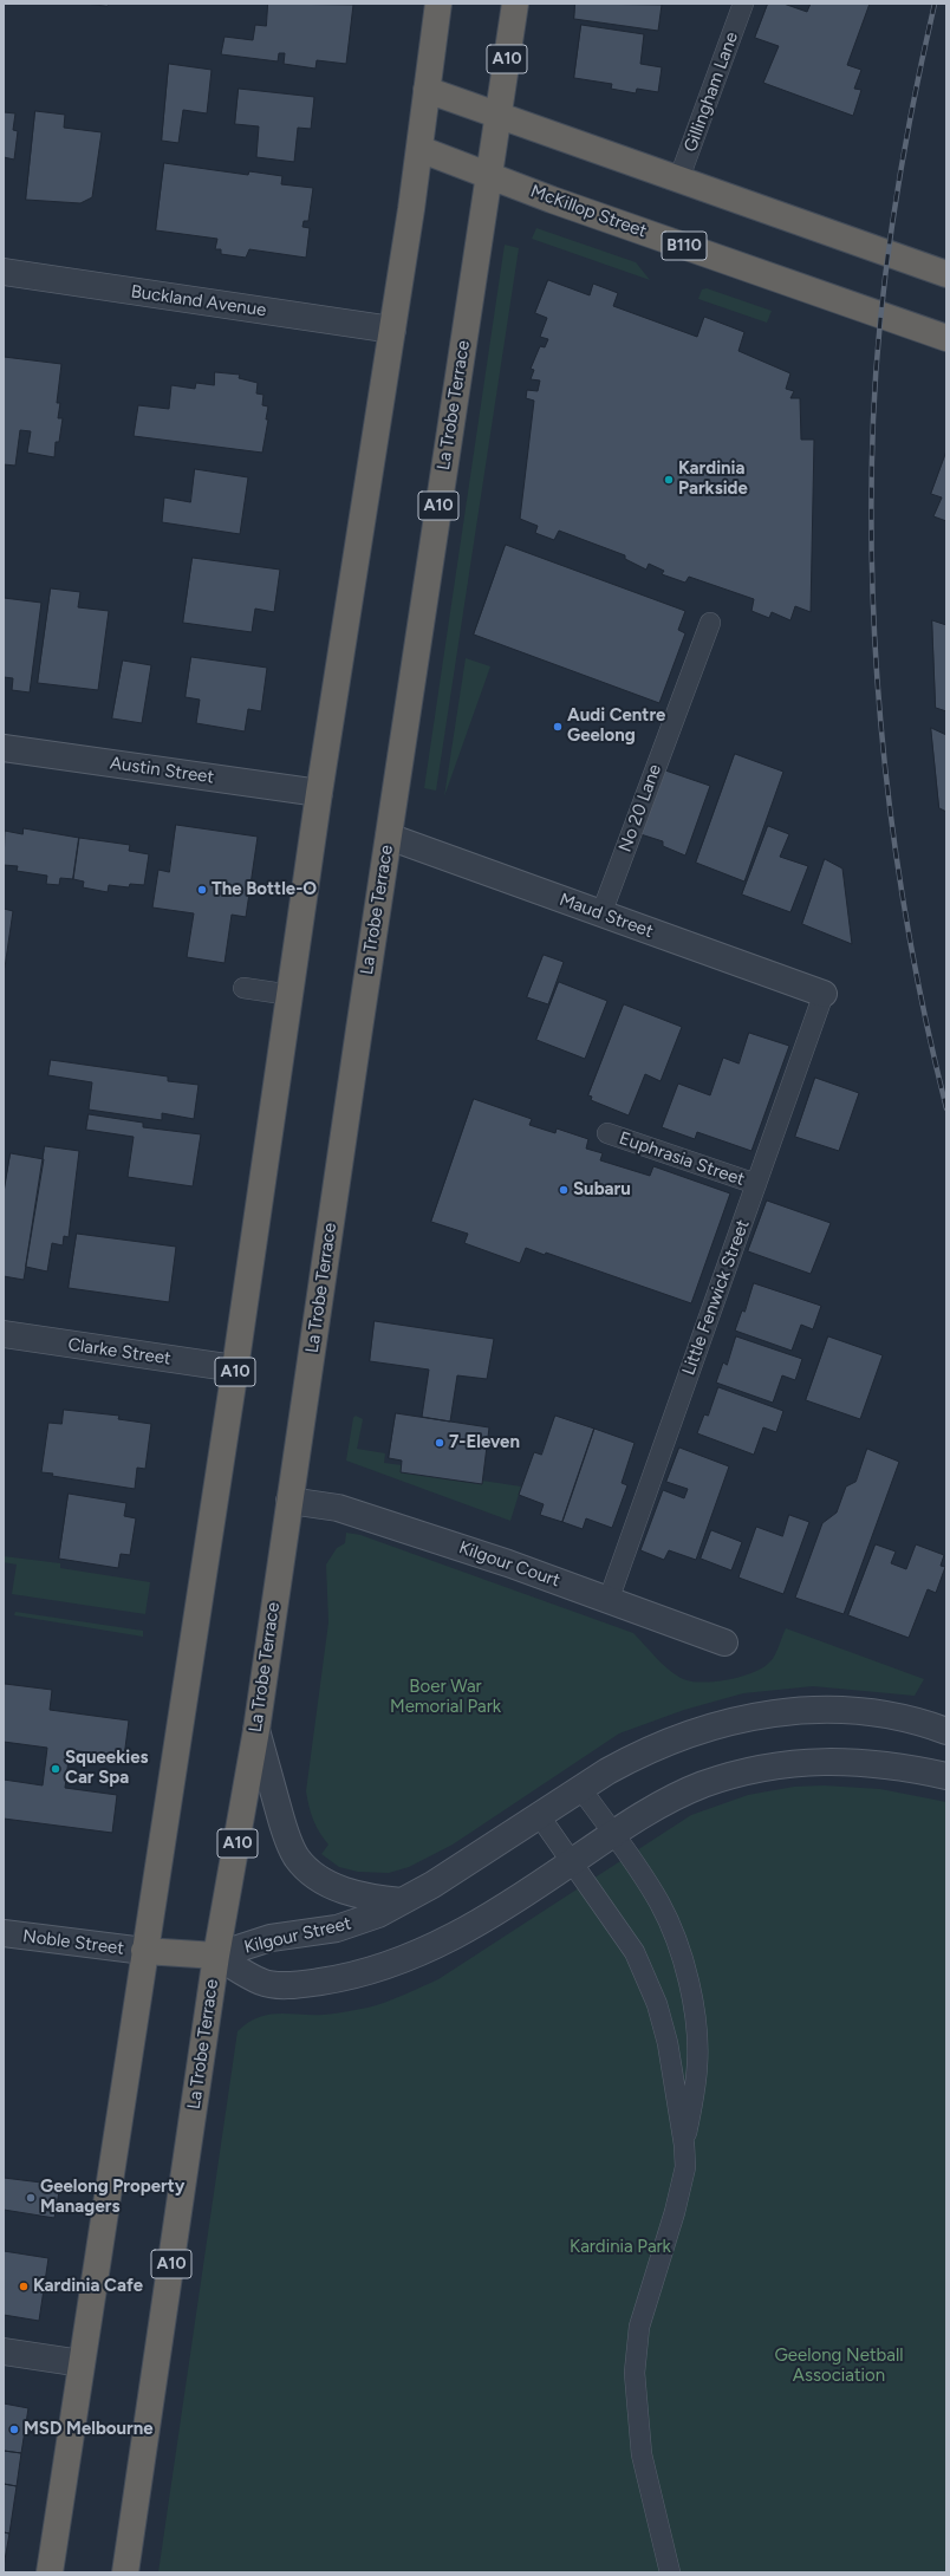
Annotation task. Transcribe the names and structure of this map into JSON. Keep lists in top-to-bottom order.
{
  "streets": {
    "highway": [
      "A10",
      "McKillop Street",
      "B110",
      "La Trobe Terrace"
    ],
    "street": [
      "Buckland Avenue",
      "Austin Street",
      "Maud Street",
      "Clarke Street",
      "Kilgour Court",
      "Kilgour Street",
      "Noble Street"
    ],
    "lane": [
      "Gillingham Lane",
      "No 20 Lane",
      "Euphrasia Street",
      "Little Fenwick Street"
    ]
  },
  "crossings": [
    ["A10", "McKillop Street"],
    ["A10", "Buckland Avenue"],
    ["A10", "Austin Street"],
    ["A10", "Clarke Street"],
    ["A10", "Noble Street"],
    ["McKillop Street", "La Trobe Terrace"],
    ["La Trobe Terrace", "Maud Street"],
    ["La Trobe Terrace", "Kilgour Court"],
    ["La Trobe Terrace", "Kilgour Street"],
    ["No 20 Lane", "Maud Street"],
    ["Maud Street", "Little Fenwick Street"],
    ["Euphrasia Street", "Little Fenwick Street"],
    ["Little Fenwick Street", "Kilgour Court"]
  ],
  "parks": ["Boer War Memorial Park", "Kardinia Park", "Geelong Netball Association"],
  "places": [
    "Kardinia Parkside",
    "Audi Centre Geelong",
    "The Bottle-O",
    "Subaru",
    "7-Eleven",
    "Squeekies Car Spa",
    "Geelong Property Managers",
    "Kardinia Cafe",
    "MSD Melbourne"
  ]
}
